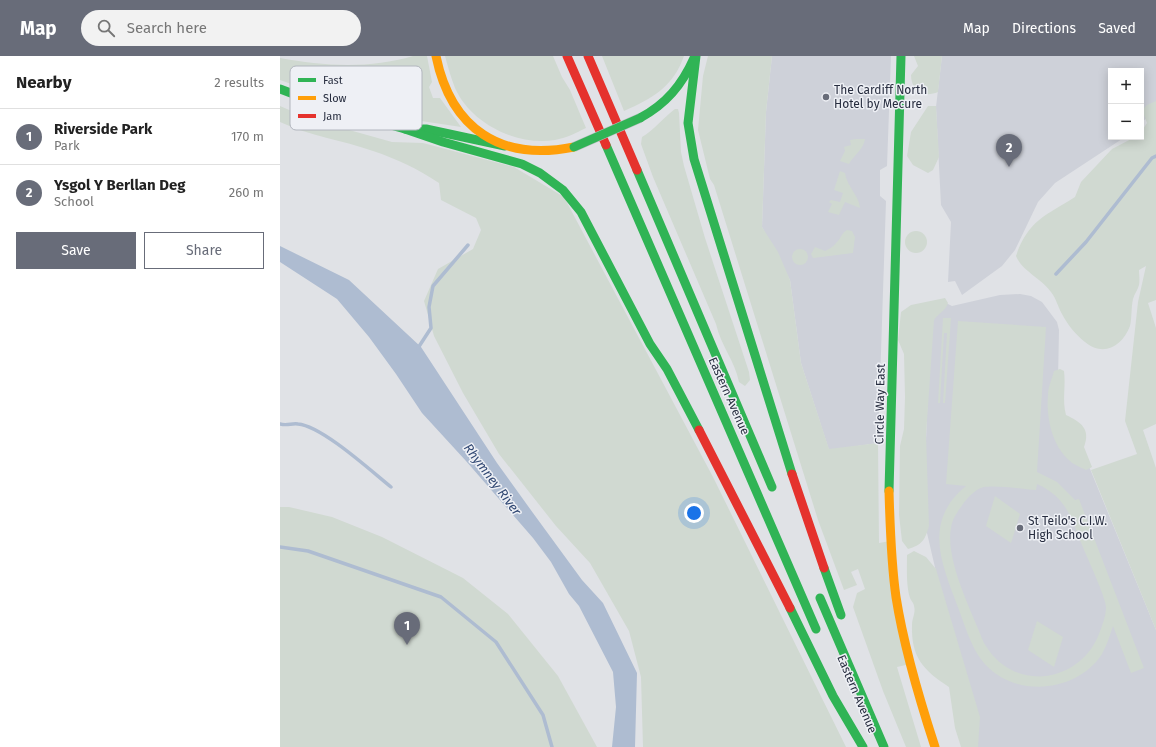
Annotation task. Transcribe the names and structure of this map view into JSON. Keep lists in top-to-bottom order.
{
  "streets": {
    "main road": ["Eastern Avenue", "Circle Way East"]
  },
  "water": ["Rhymney River"],
  "places": ["The Cardiff North Hotel by Mecure", "St Teilo's C.I.W. High School"],
  "legend": ["Fast", "Slow", "Jam"],
  "page": {
    "header": "Map",
    "search": "Search here",
    "nav": ["Map", "Directions", "Saved"],
    "heading": ["Nearby", "2 results"],
    "map_buttons": ["+", "−"],
    "list": [
      {
        "mark": "1",
        "name": "Riverside Park",
        "note": "Park",
        "value": "170 m"
      },
      {
        "mark": "2",
        "name": "Ysgol Y Berllan Deg",
        "note": "School",
        "value": "260 m"
      }
    ],
    "pins": ["2", "1"],
    "buttons": ["Save", "Share"]
  }
}
